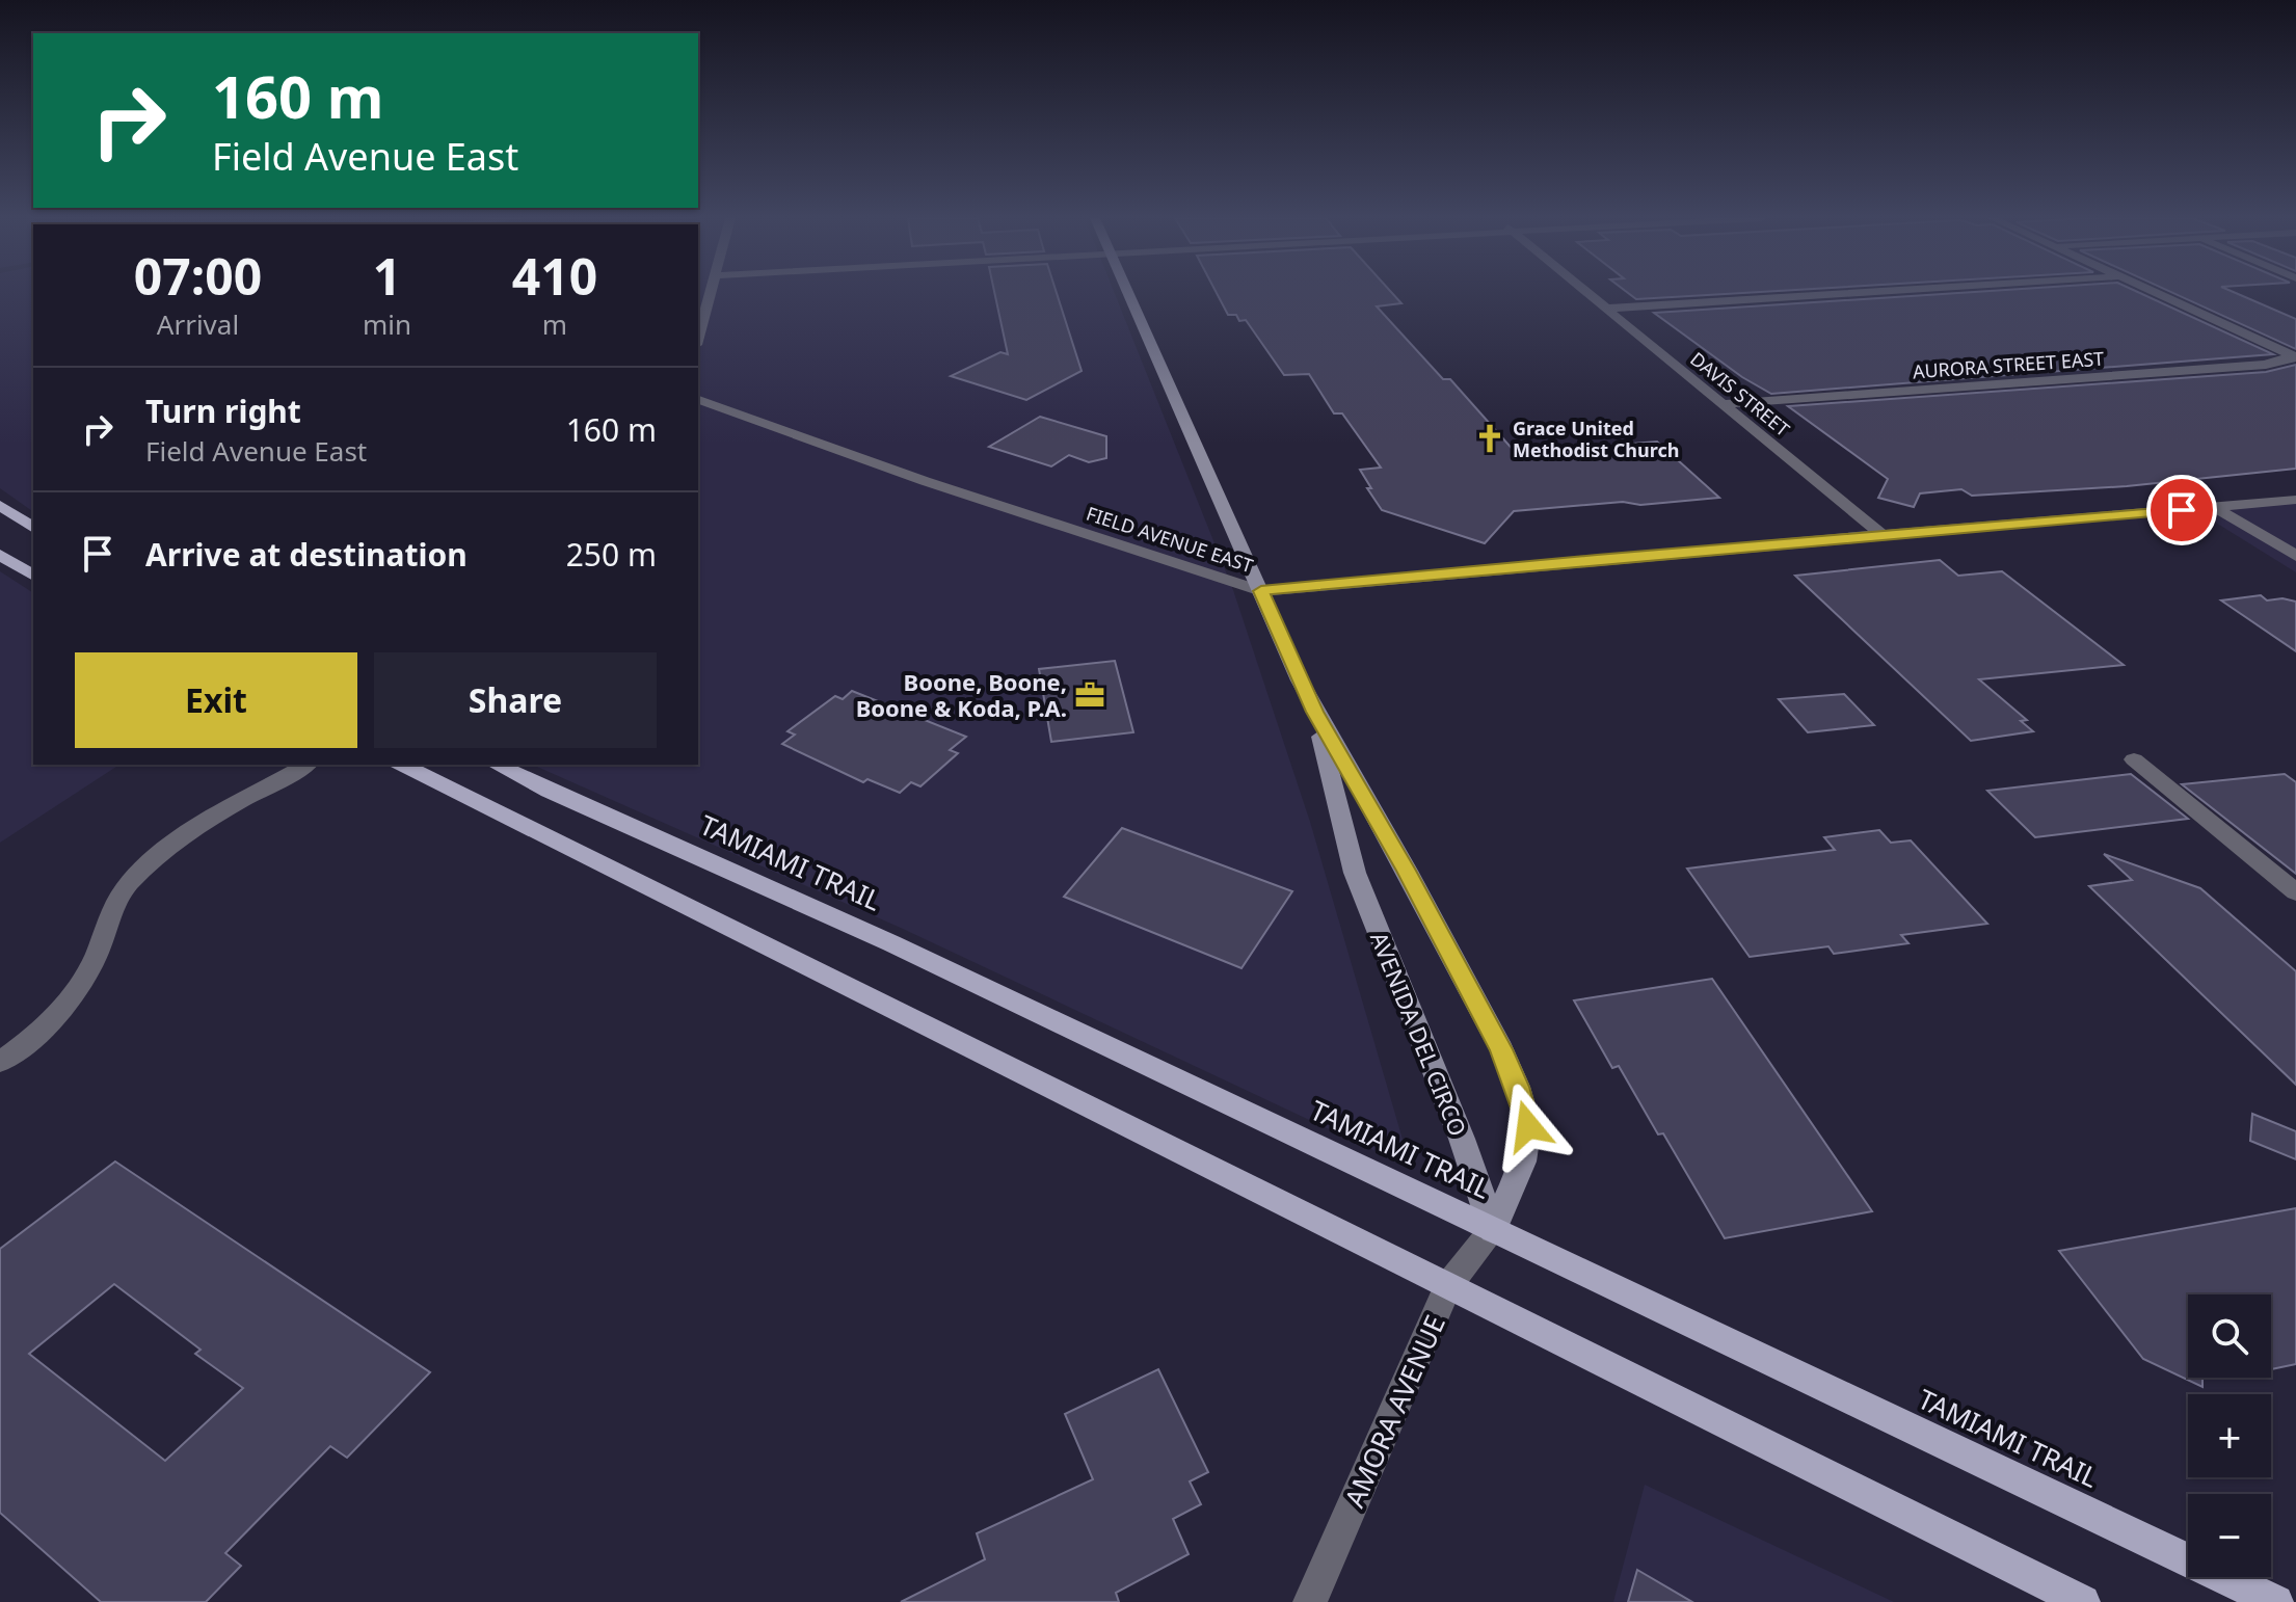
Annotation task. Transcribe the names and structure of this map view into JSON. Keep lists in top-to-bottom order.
{
  "streets": {
    "main road": ["TAMIAMI TRAIL"],
    "street": [
      "AURORA STREET EAST",
      "DAVIS STREET",
      "FIELD AVENUE EAST",
      "AVENIDA DEL CIRCO",
      "AMORA AVENUE"
    ]
  },
  "crossings": [
    ["AURORA STREET EAST", "DAVIS STREET"],
    ["DAVIS STREET", "FIELD AVENUE EAST"],
    ["FIELD AVENUE EAST", "AVENIDA DEL CIRCO"],
    ["TAMIAMI TRAIL", "AVENIDA DEL CIRCO"],
    ["TAMIAMI TRAIL", "AMORA AVENUE"],
    ["AVENIDA DEL CIRCO", "AMORA AVENUE"]
  ],
  "places": {
    "church": ["Grace United Methodist Church"],
    "office": ["Boone, Boone, Boone & Koda, P.A."]
  },
  "page": {
    "turn": ["160 m", "Field Avenue East"],
    "eta": [
      "07:00",
      "Arrival",
      "1",
      "min",
      "410",
      "m"
    ],
    "list": [
      {
        "name": "Turn right",
        "note": "Field Avenue East",
        "value": "160 m"
      },
      {
        "name": "Arrive at destination",
        "value": "250 m"
      }
    ],
    "buttons": ["Exit", "Share"],
    "map_buttons": ["+", "−"]
  }
}
